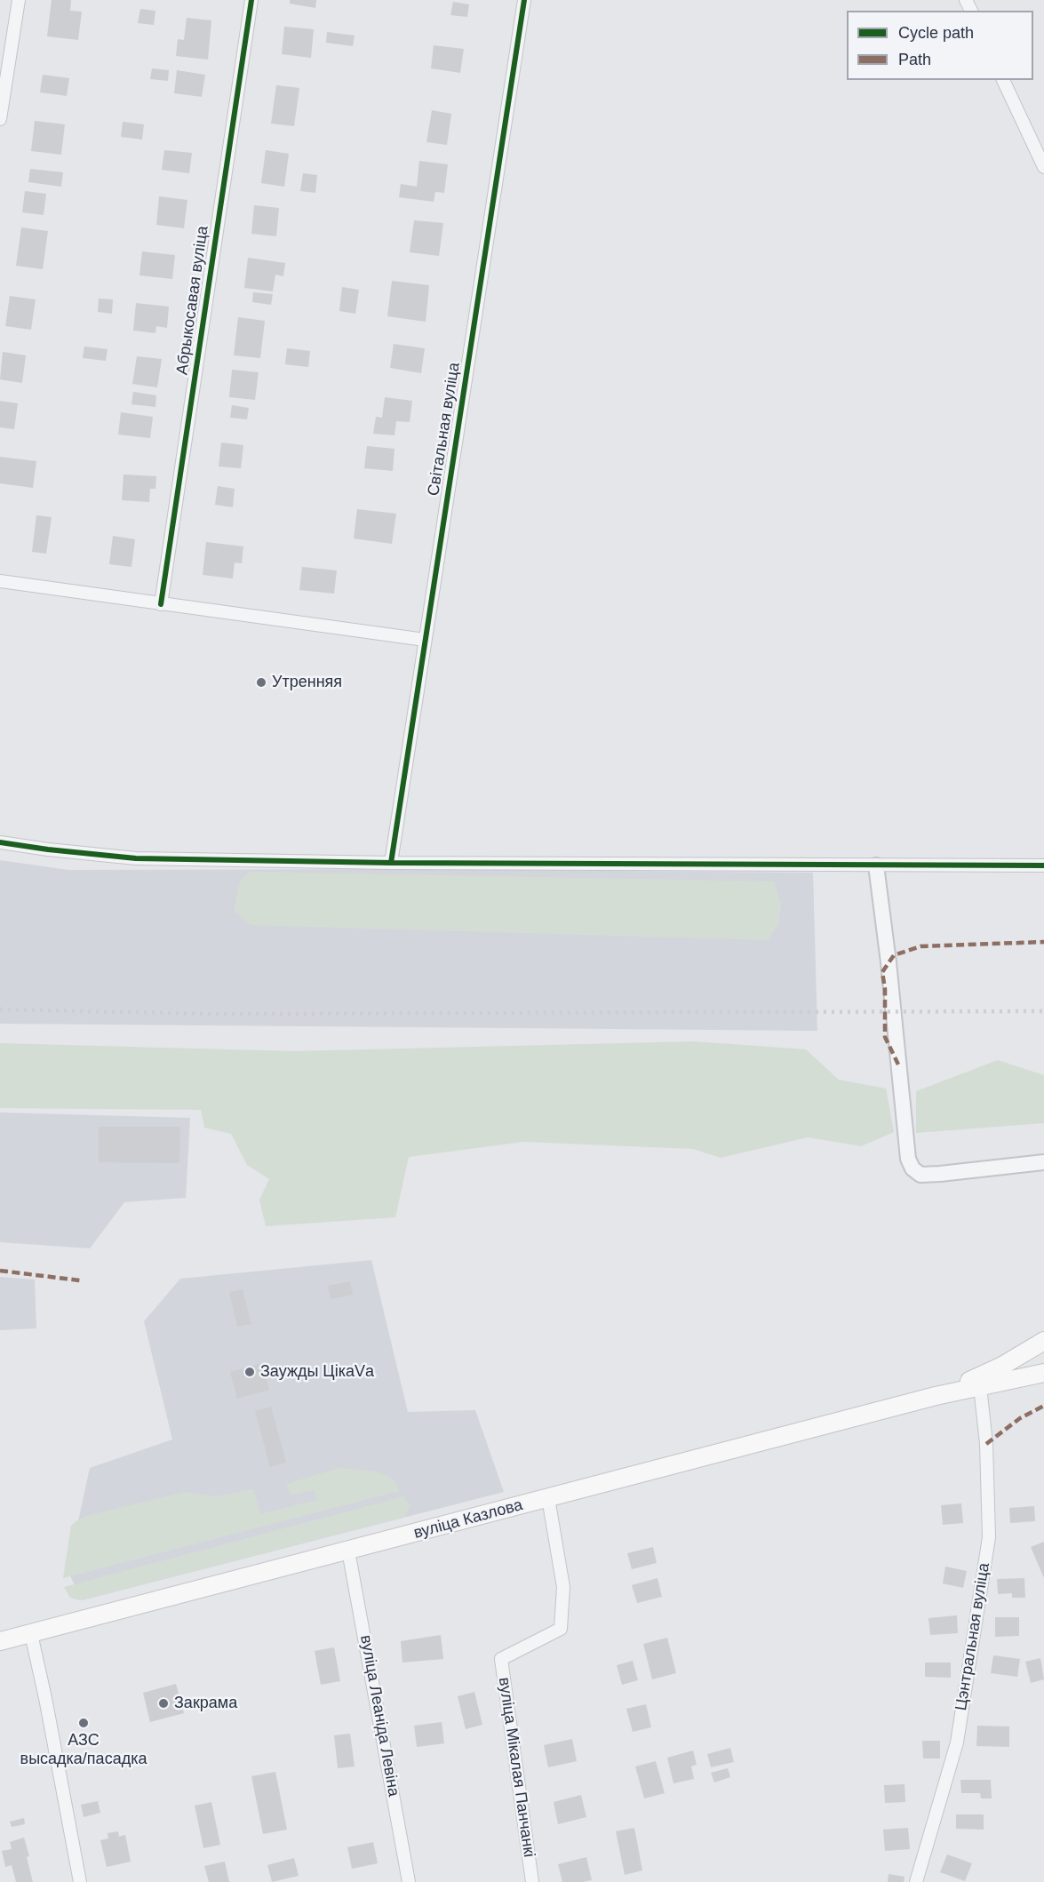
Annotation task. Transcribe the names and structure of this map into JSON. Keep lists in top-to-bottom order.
{
  "streets": {
    "main road": ["вуліца Казлова"],
    "street": [
      "Абрыкосавая вуліца",
      "Світальная вуліца",
      "Цэнтральная вуліца",
      "вуліца Леаніда Левіна",
      "вуліца Мікалая Панчанкі"
    ]
  },
  "crossings": [
    ["вуліца Казлова", "вуліца Леаніда Левіна"],
    ["вуліца Казлова", "вуліца Мікалая Панчанкі"]
  ],
  "places": [
    "Утренняя",
    "Заужды ЦікаVа",
    "Закрама",
    "АЗС высадка/пасадка"
  ],
  "legend": ["Cycle path", "Path"]
}
